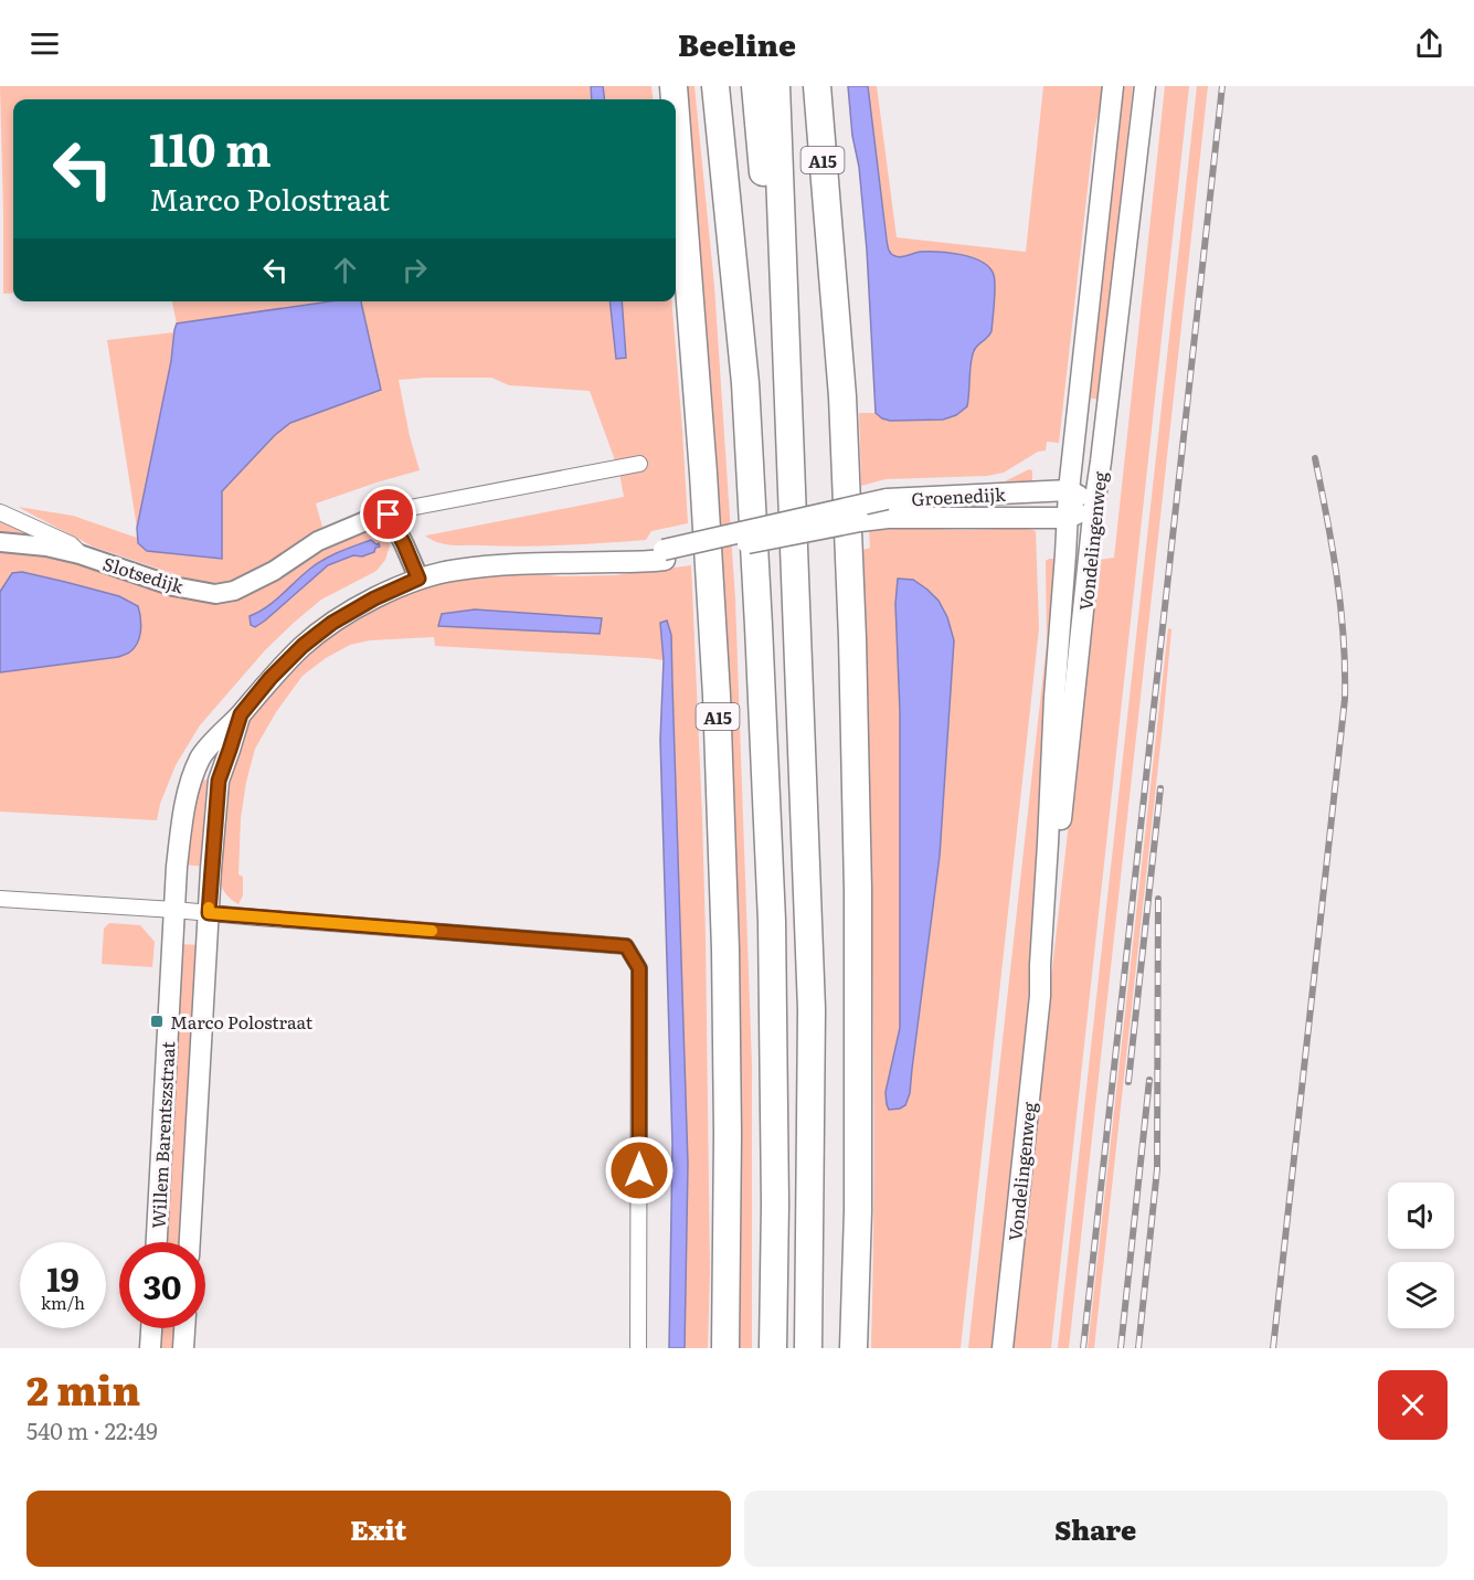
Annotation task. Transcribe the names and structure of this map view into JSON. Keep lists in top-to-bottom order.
{
  "streets": {
    "highway": ["A15"],
    "main road": ["Groenedijk", "Vondelingenweg", "Willem Barentszstraat"],
    "street": ["Slotsedijk"]
  },
  "crossings": [
    ["Groenedijk", "Vondelingenweg"],
    ["Groenedijk", "Willem Barentszstraat"]
  ],
  "places": {
    "transit": ["Marco Polostraat"]
  },
  "page": {
    "header": "Beeline",
    "turn": ["110 m", "Marco Polostraat"],
    "speed": "19 km/h",
    "limit": "30",
    "heading": ["2 min", "540 m · 22:49"],
    "buttons": ["Exit", "Share"]
  }
}
